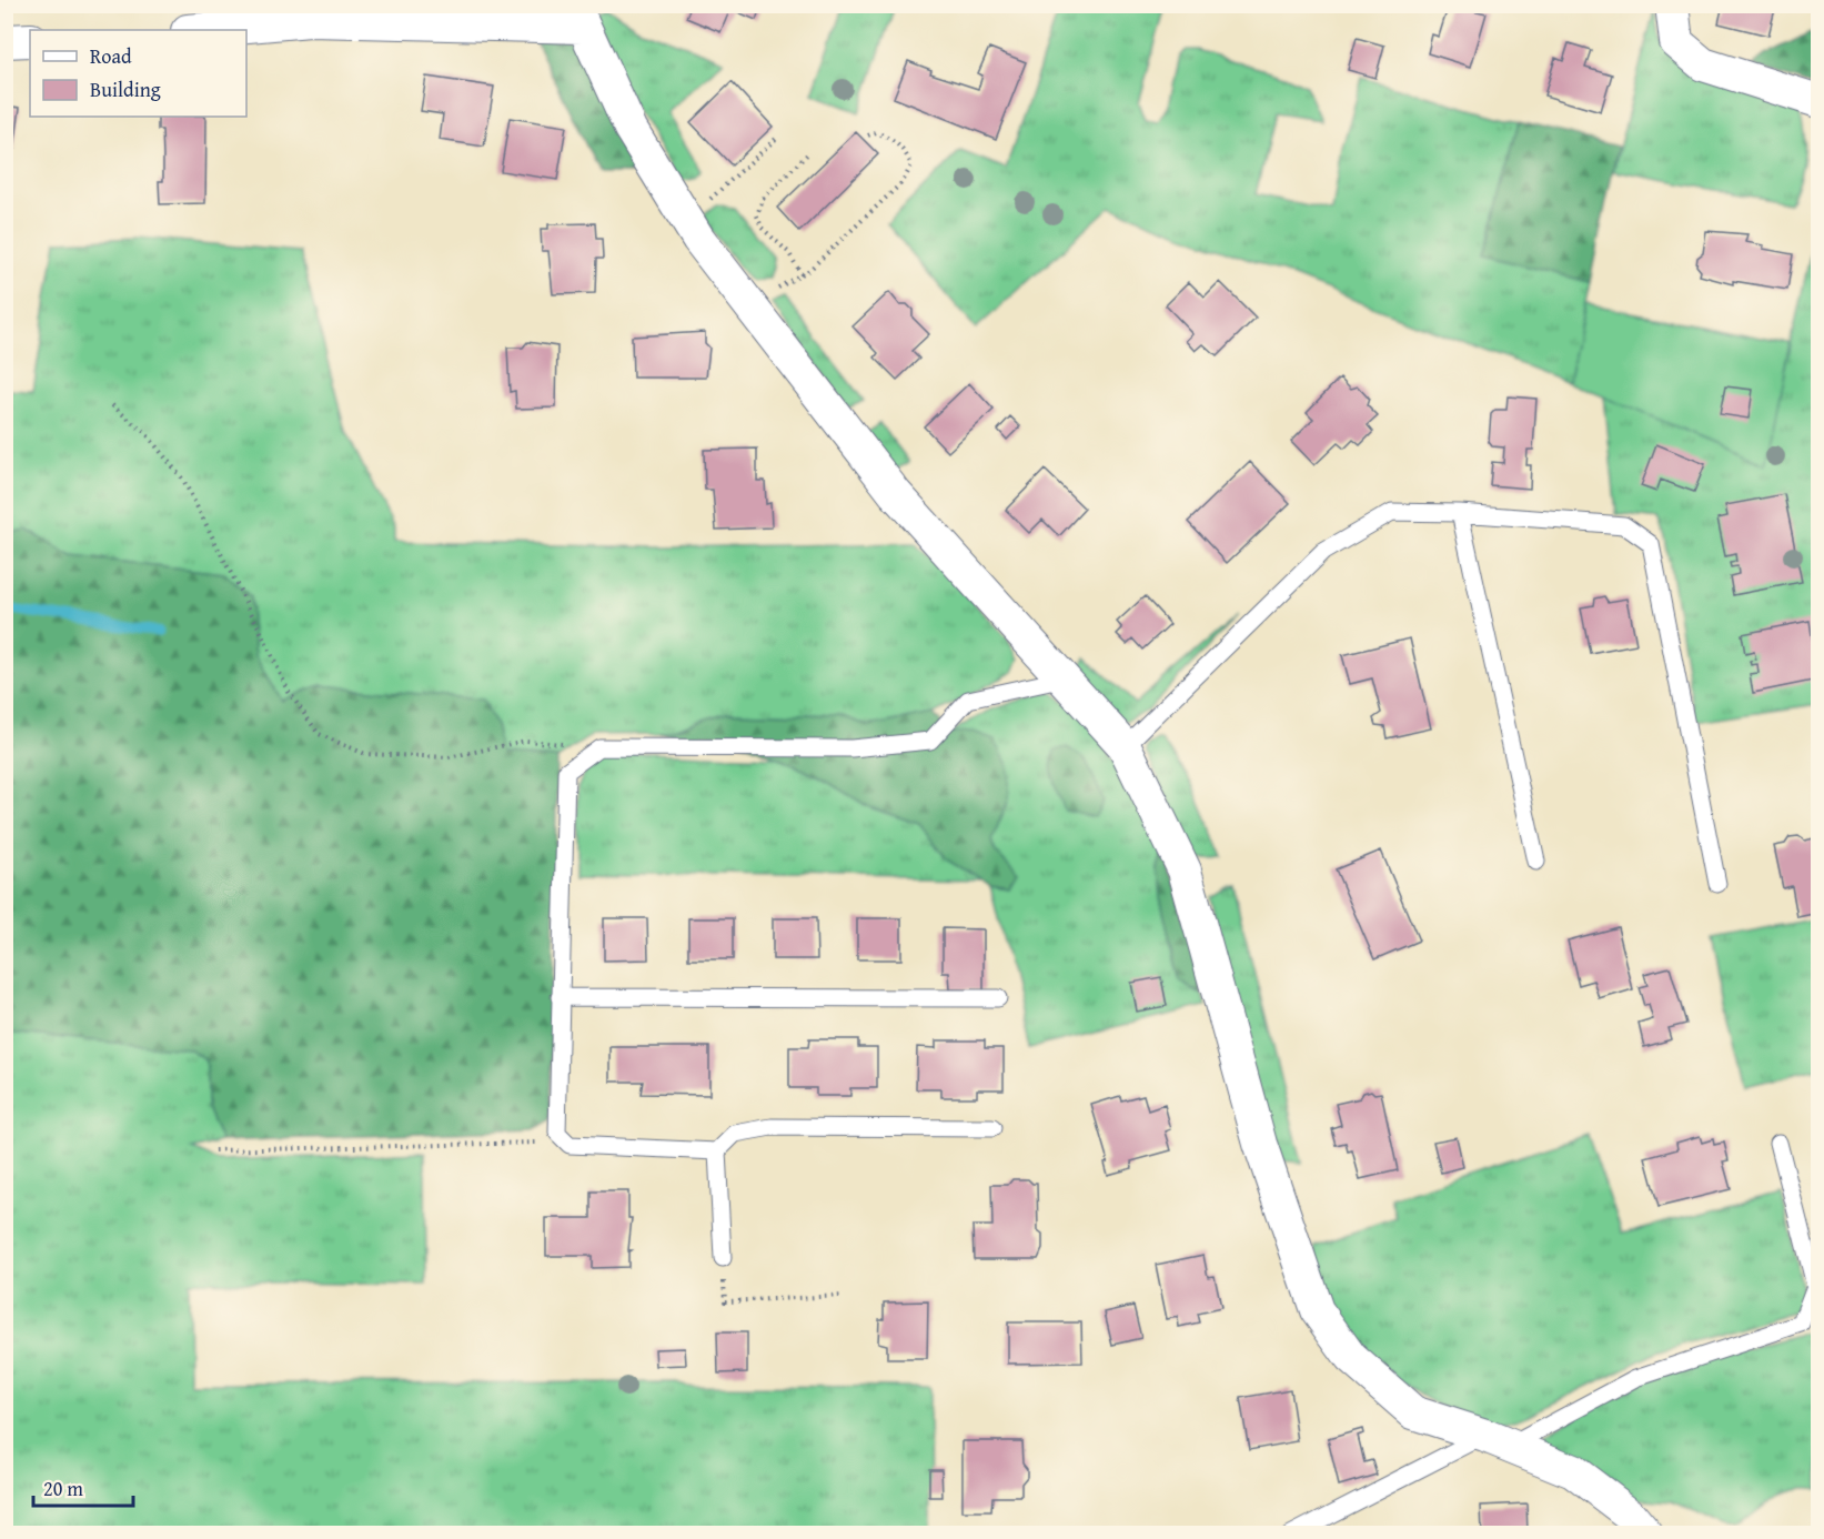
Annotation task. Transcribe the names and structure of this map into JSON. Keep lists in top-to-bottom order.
{
  "legend": ["Road", "Building"],
  "scale_bar": "20 m"
}
